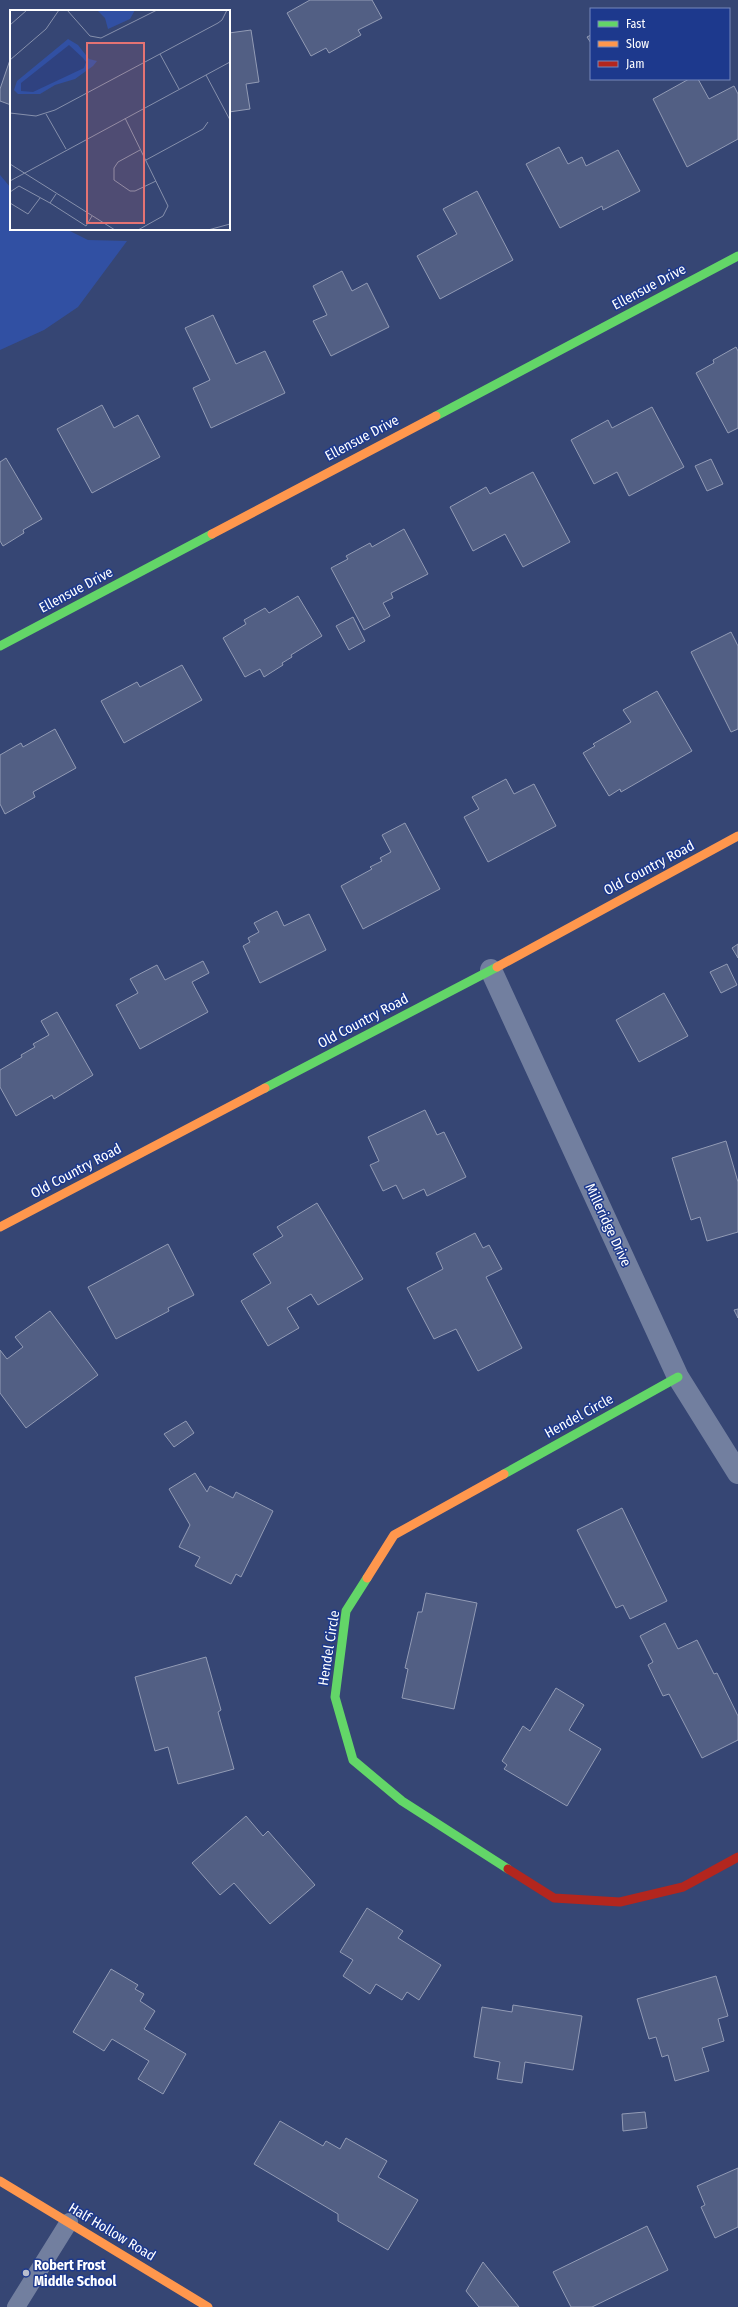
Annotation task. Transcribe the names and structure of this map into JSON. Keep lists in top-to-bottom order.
{
  "streets": {
    "street": [
      "Ellensue Drive",
      "Old Country Road",
      "Milleridge Drive",
      "Hendel Circle",
      "Half Hollow Road"
    ]
  },
  "crossings": [
    ["Old Country Road", "Milleridge Drive"],
    ["Milleridge Drive", "Hendel Circle"]
  ],
  "places": ["Robert Frost Middle School"],
  "legend": ["Fast", "Slow", "Jam"]
}
